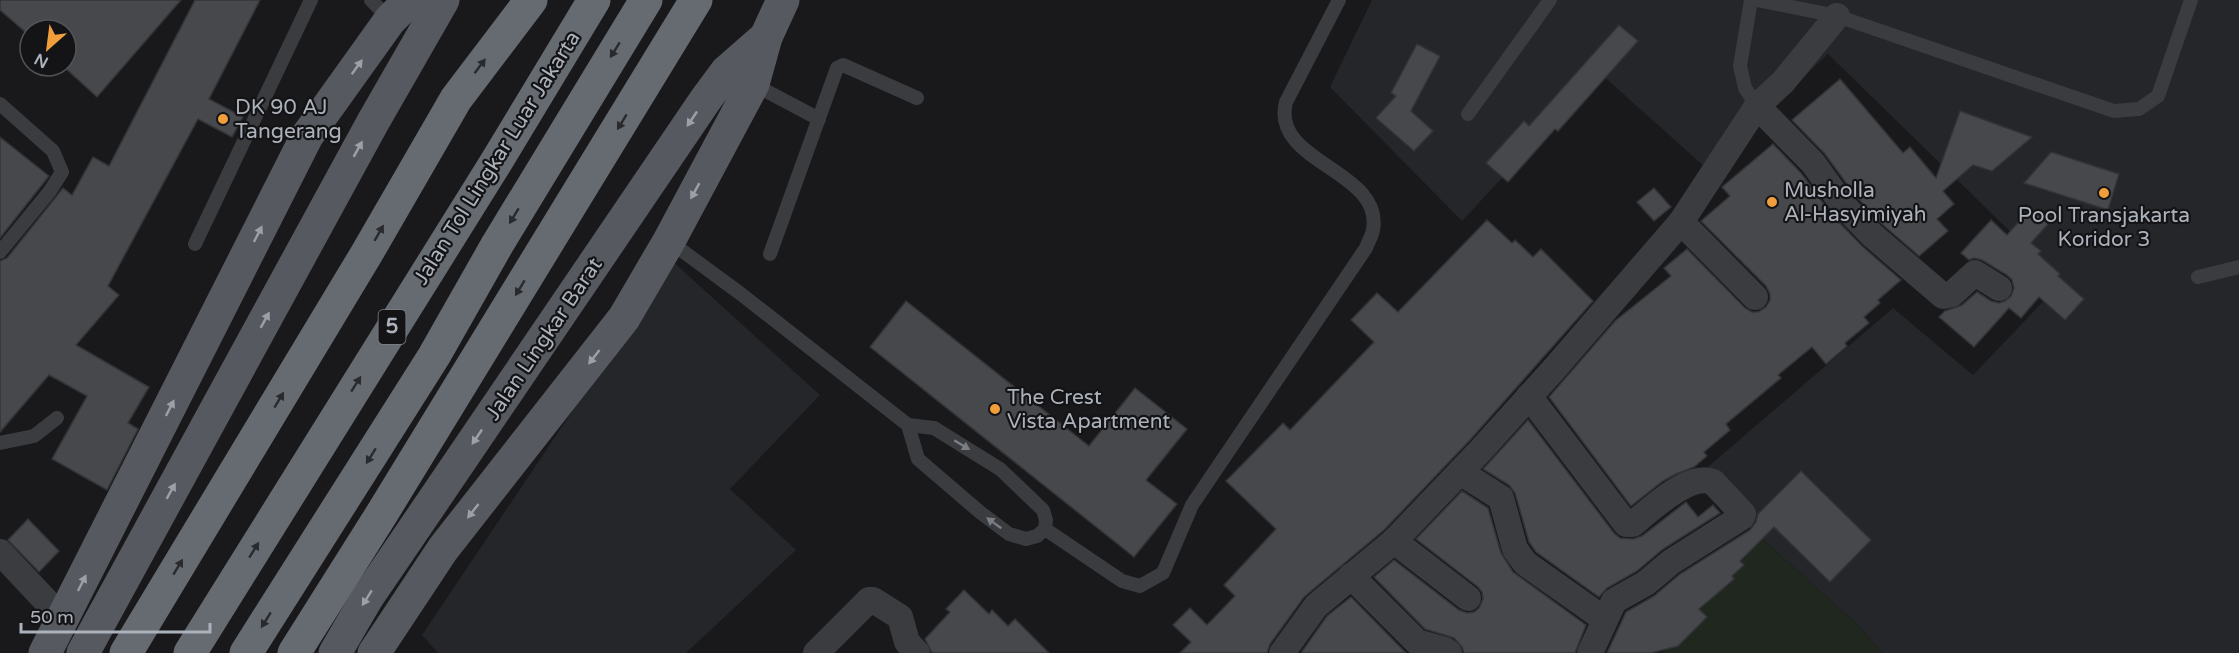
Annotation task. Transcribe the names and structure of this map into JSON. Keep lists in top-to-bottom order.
{
  "streets": {
    "highway": ["Jalan Tol Lingkar Luar Jakarta", "5"],
    "main road": ["Jalan Lingkar Barat"]
  },
  "places": [
    "DK 90 AJ Tangerang",
    "Pool Transjakarta Koridor 3",
    "Musholla Al-Hasyimiyah",
    "The Crest Vista Apartment"
  ],
  "scale_bar": "50 m",
  "north": "bottom left"
}
